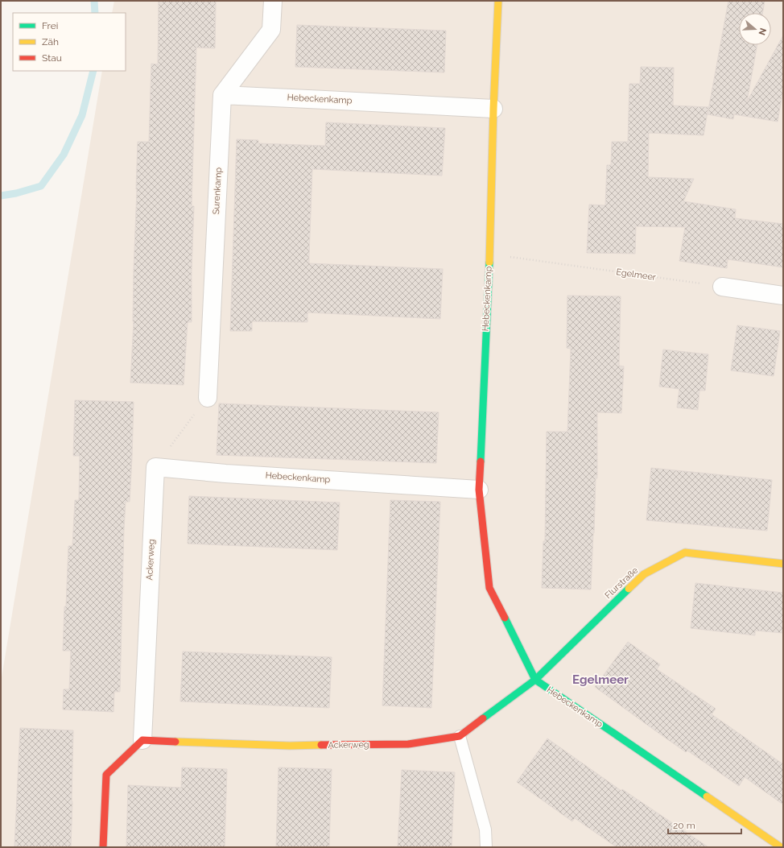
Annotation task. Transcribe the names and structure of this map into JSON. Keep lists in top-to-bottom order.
{
  "streets": {
    "street": [
      "Hebeckenkamp",
      "Surenkamp",
      "Ackerweg",
      "Flurstraße"
    ],
    "path": ["Egelmeer"]
  },
  "crossings": [
    ["Hebeckenkamp", "Surenkamp"],
    ["Hebeckenkamp", "Egelmeer"],
    ["Hebeckenkamp", "Ackerweg"],
    ["Hebeckenkamp", "Flurstraße"],
    ["Ackerweg", "Flurstraße"]
  ],
  "districts": ["Egelmeer"],
  "legend": ["Frei", "Zäh", "Stau"],
  "scale_bar": "20 m",
  "north": "right"
}
